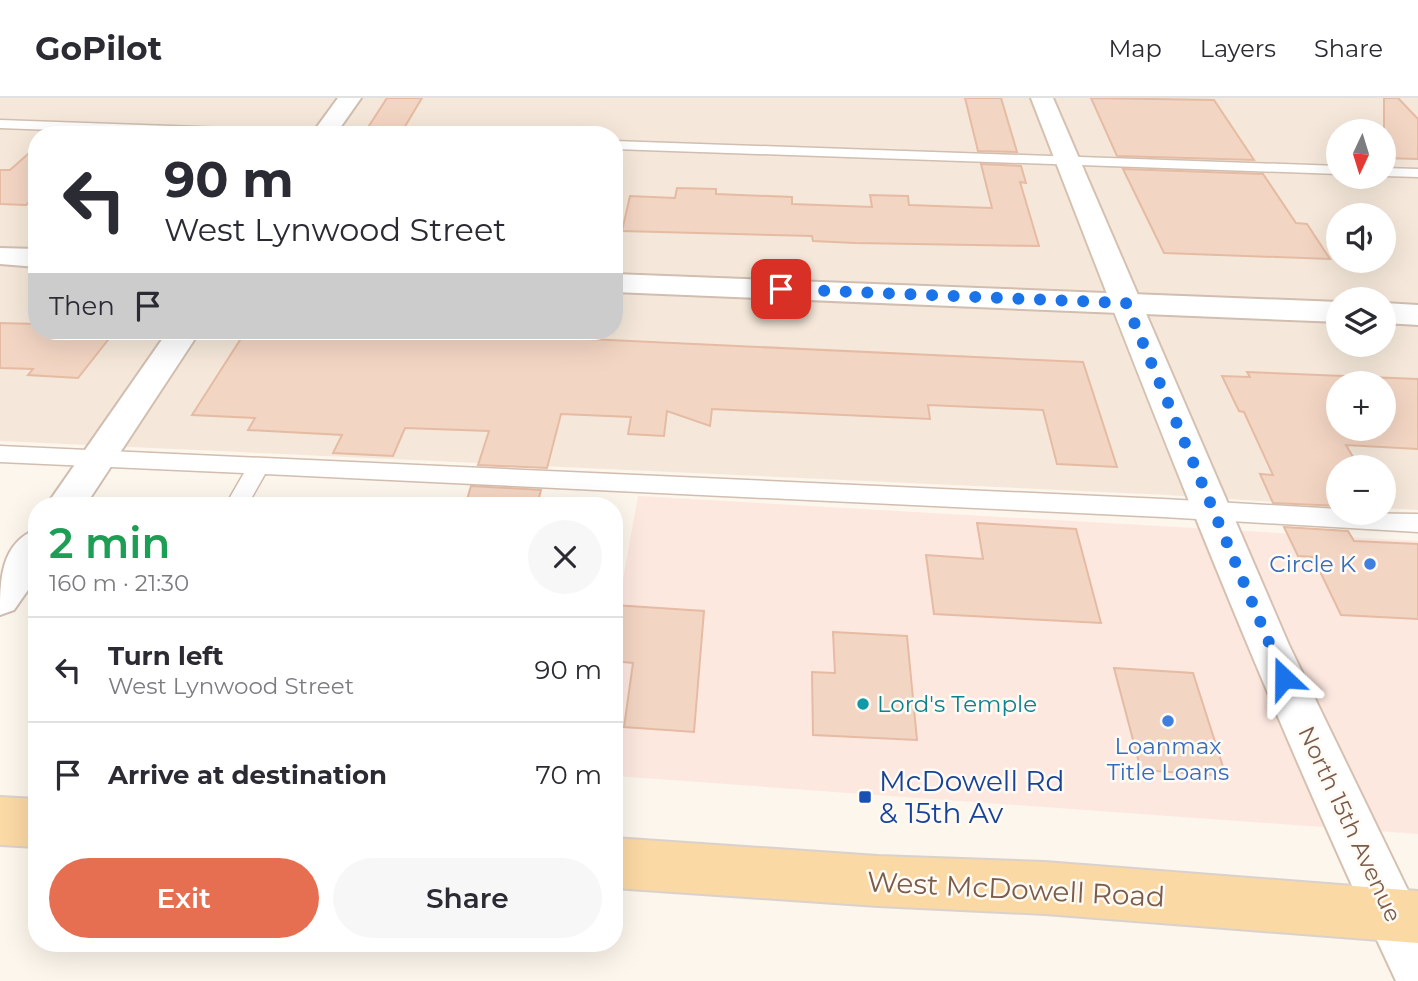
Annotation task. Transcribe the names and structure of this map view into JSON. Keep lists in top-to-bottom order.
{
  "streets": {
    "main road": ["West McDowell Road"],
    "street": ["North 15th Avenue"]
  },
  "crossings": [
    ["North 15th Avenue", "West McDowell Road"]
  ],
  "places": {
    "other": ["Circle K", "Lord's Temple", "Loanmax Title Loans"],
    "transit": ["McDowell Rd & 15th Av"]
  },
  "north": "bottom",
  "page": {
    "header": "GoPilot",
    "nav": ["Map", "Layers", "Share"],
    "map_buttons": ["+", "−"],
    "turn": ["90 m", "West Lynwood Street"],
    "then": "Then",
    "heading": ["2 min", "160 m · 21:30"],
    "list": [
      {
        "name": "Turn left",
        "note": "West Lynwood Street",
        "value": "90 m"
      },
      {
        "name": "Arrive at destination",
        "value": "70 m"
      }
    ],
    "buttons": ["Exit", "Share"]
  }
}
